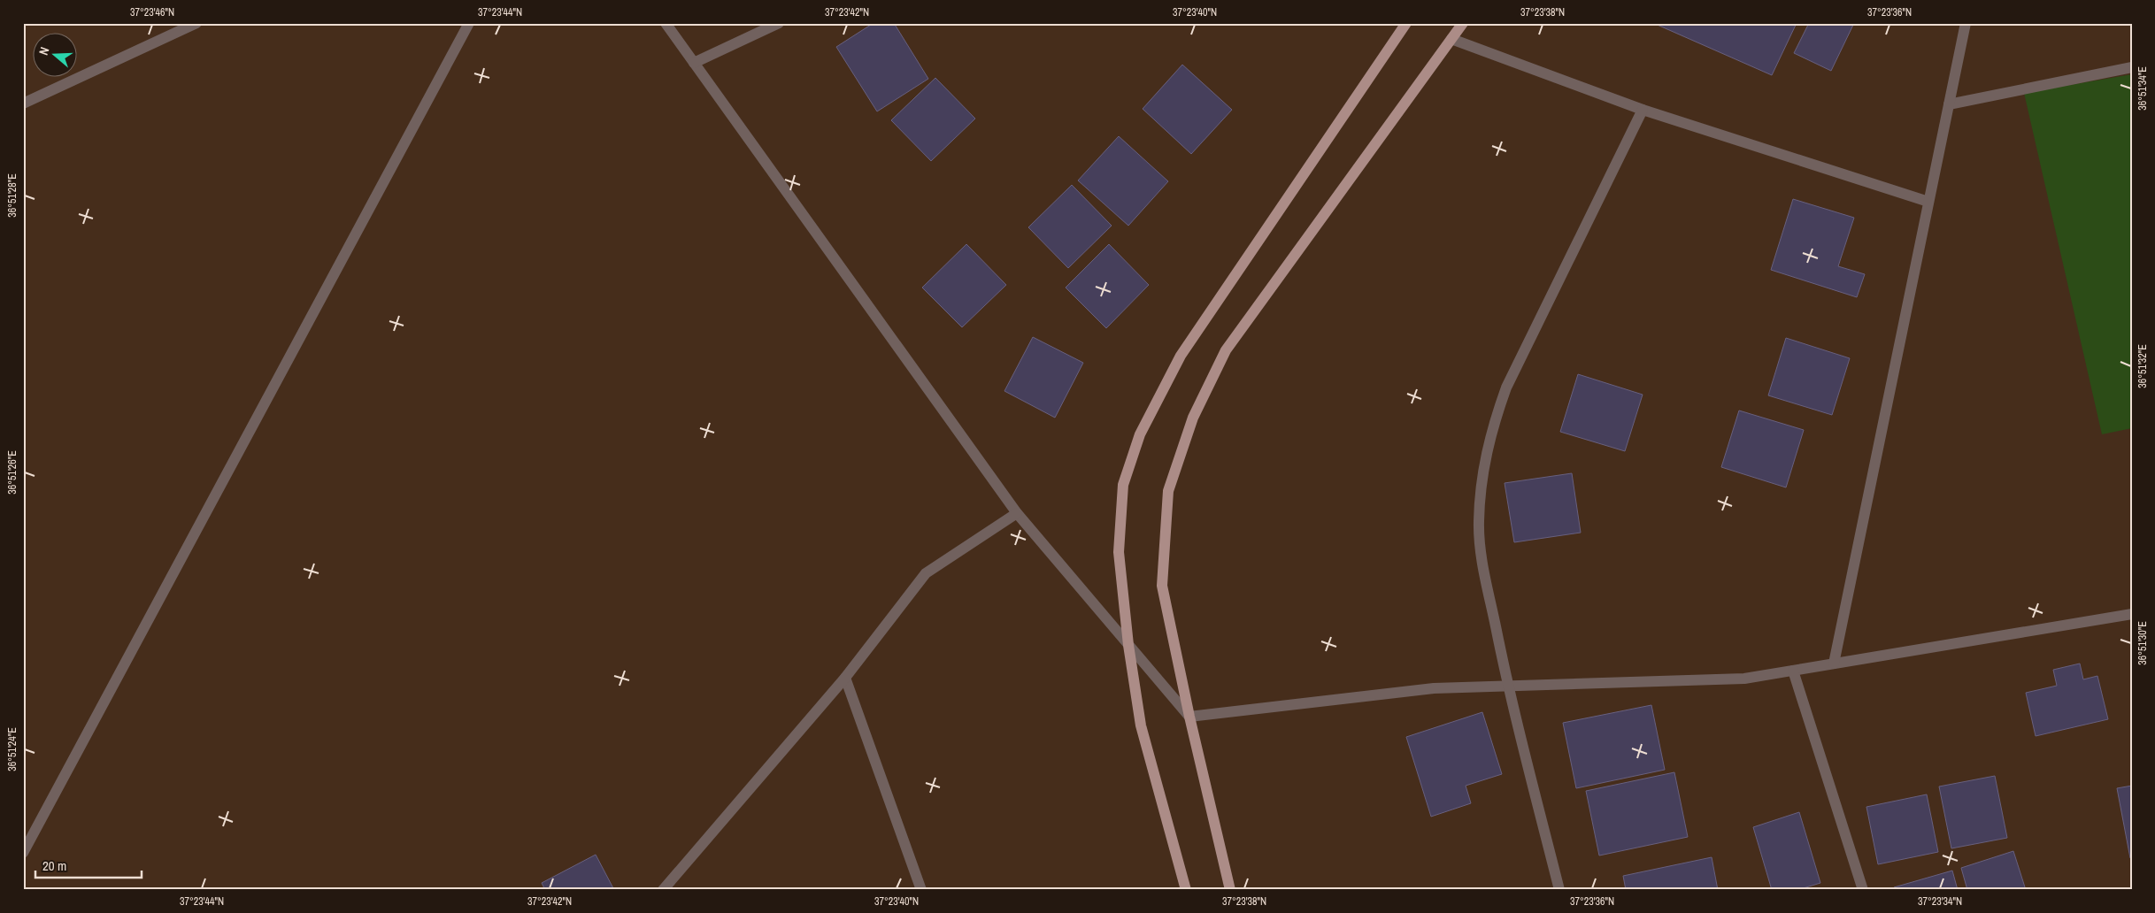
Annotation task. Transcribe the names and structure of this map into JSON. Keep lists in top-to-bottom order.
{
  "scale_bar": "20 m",
  "north": "left",
  "coordinates": [
    "37°23'46\"N",
    "37°23'44\"N",
    "37°23'42\"N",
    "37°23'40\"N",
    "37°23'38\"N",
    "37°23'36\"N",
    "36°51'34\"E",
    "36°51'28\"E",
    "36°51'32\"E",
    "36°51'26\"E",
    "36°51'30\"E",
    "36°51'24\"E",
    "37°23'34\"N"
  ]
}
